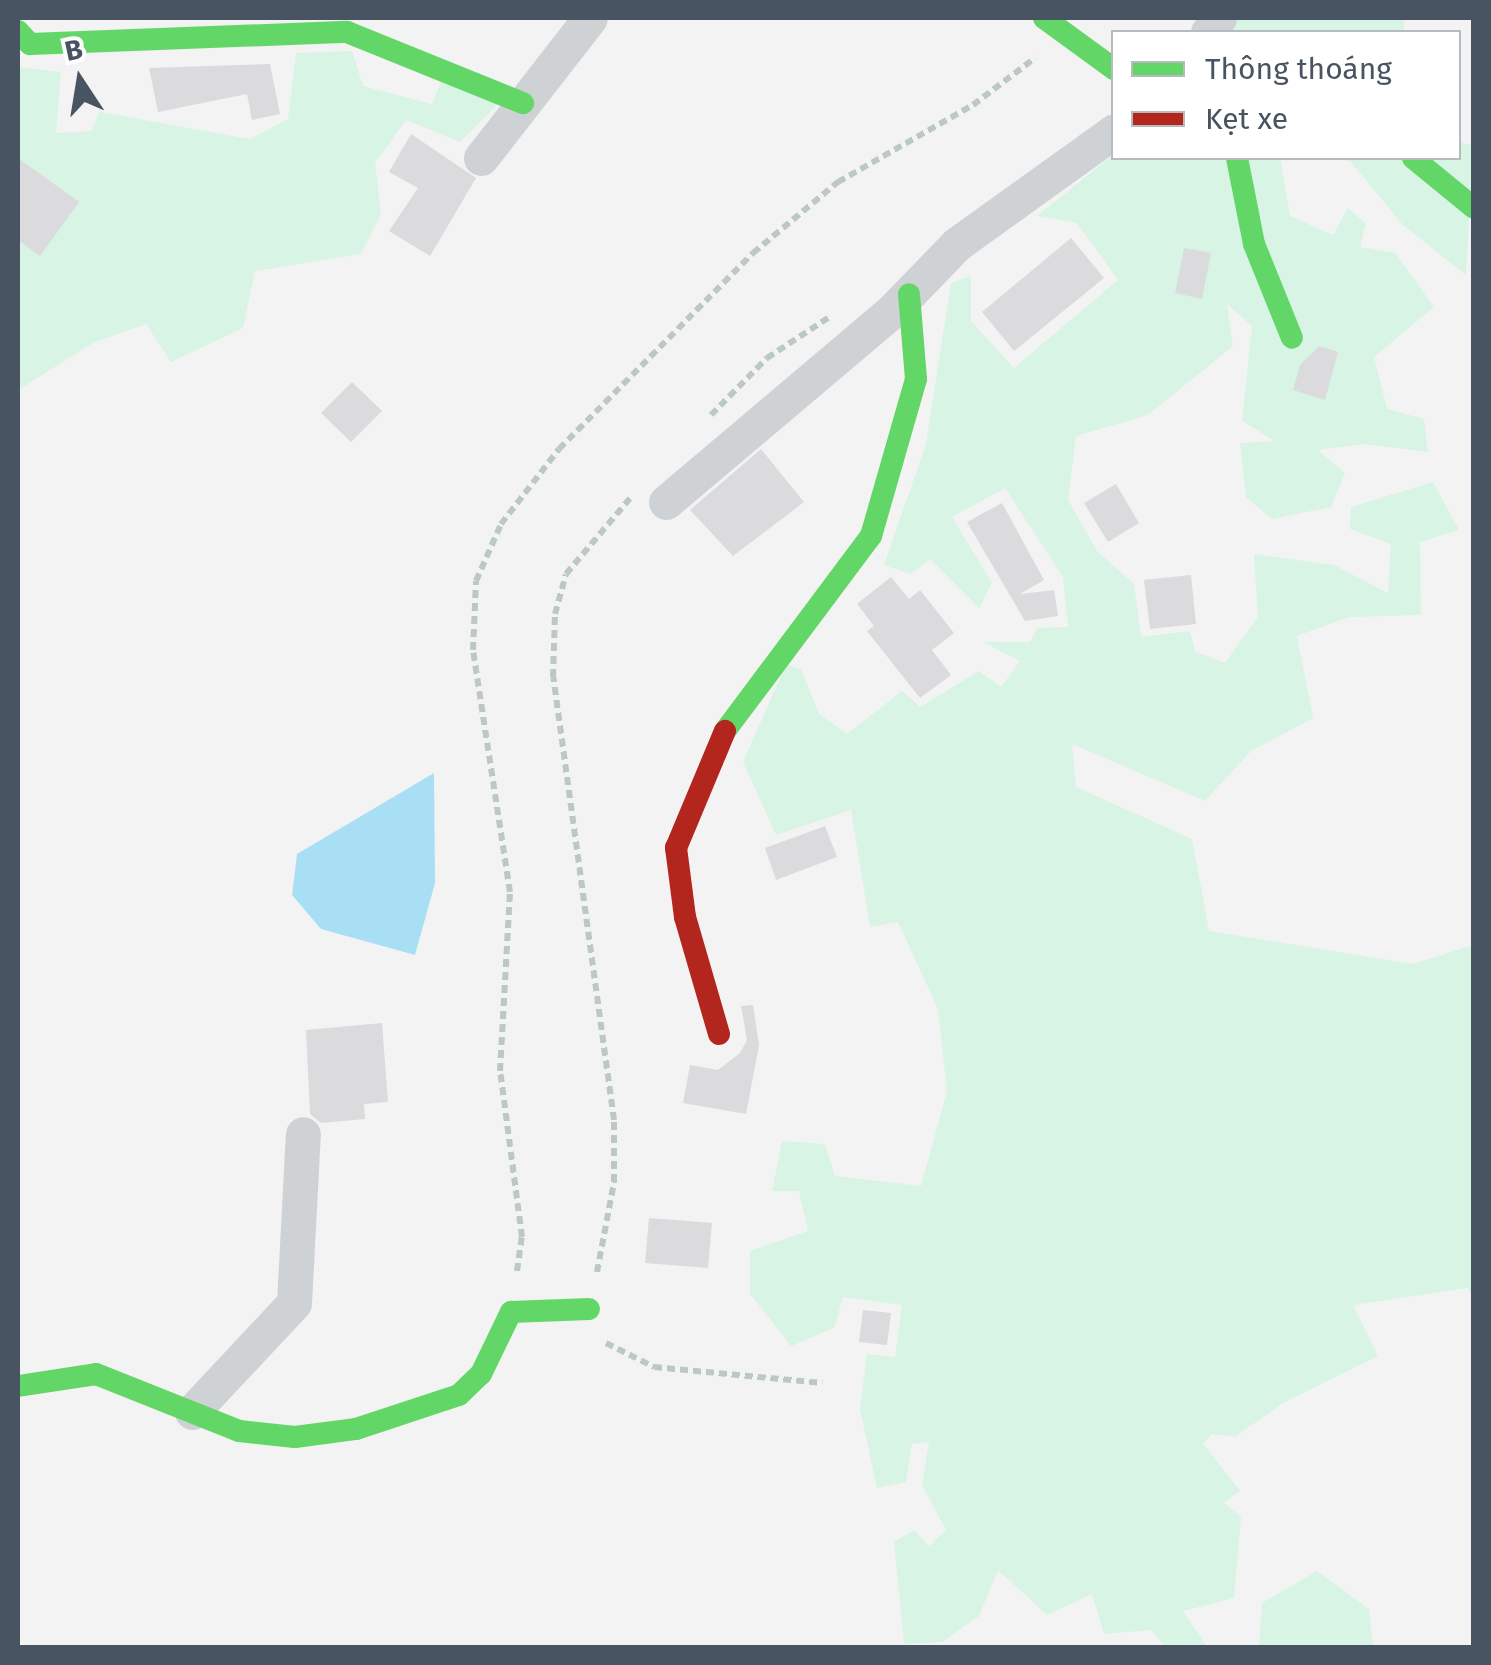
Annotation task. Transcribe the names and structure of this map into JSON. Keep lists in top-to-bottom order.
{
  "legend": ["Thông thoáng", "Kẹt xe"],
  "north": "top"
}
